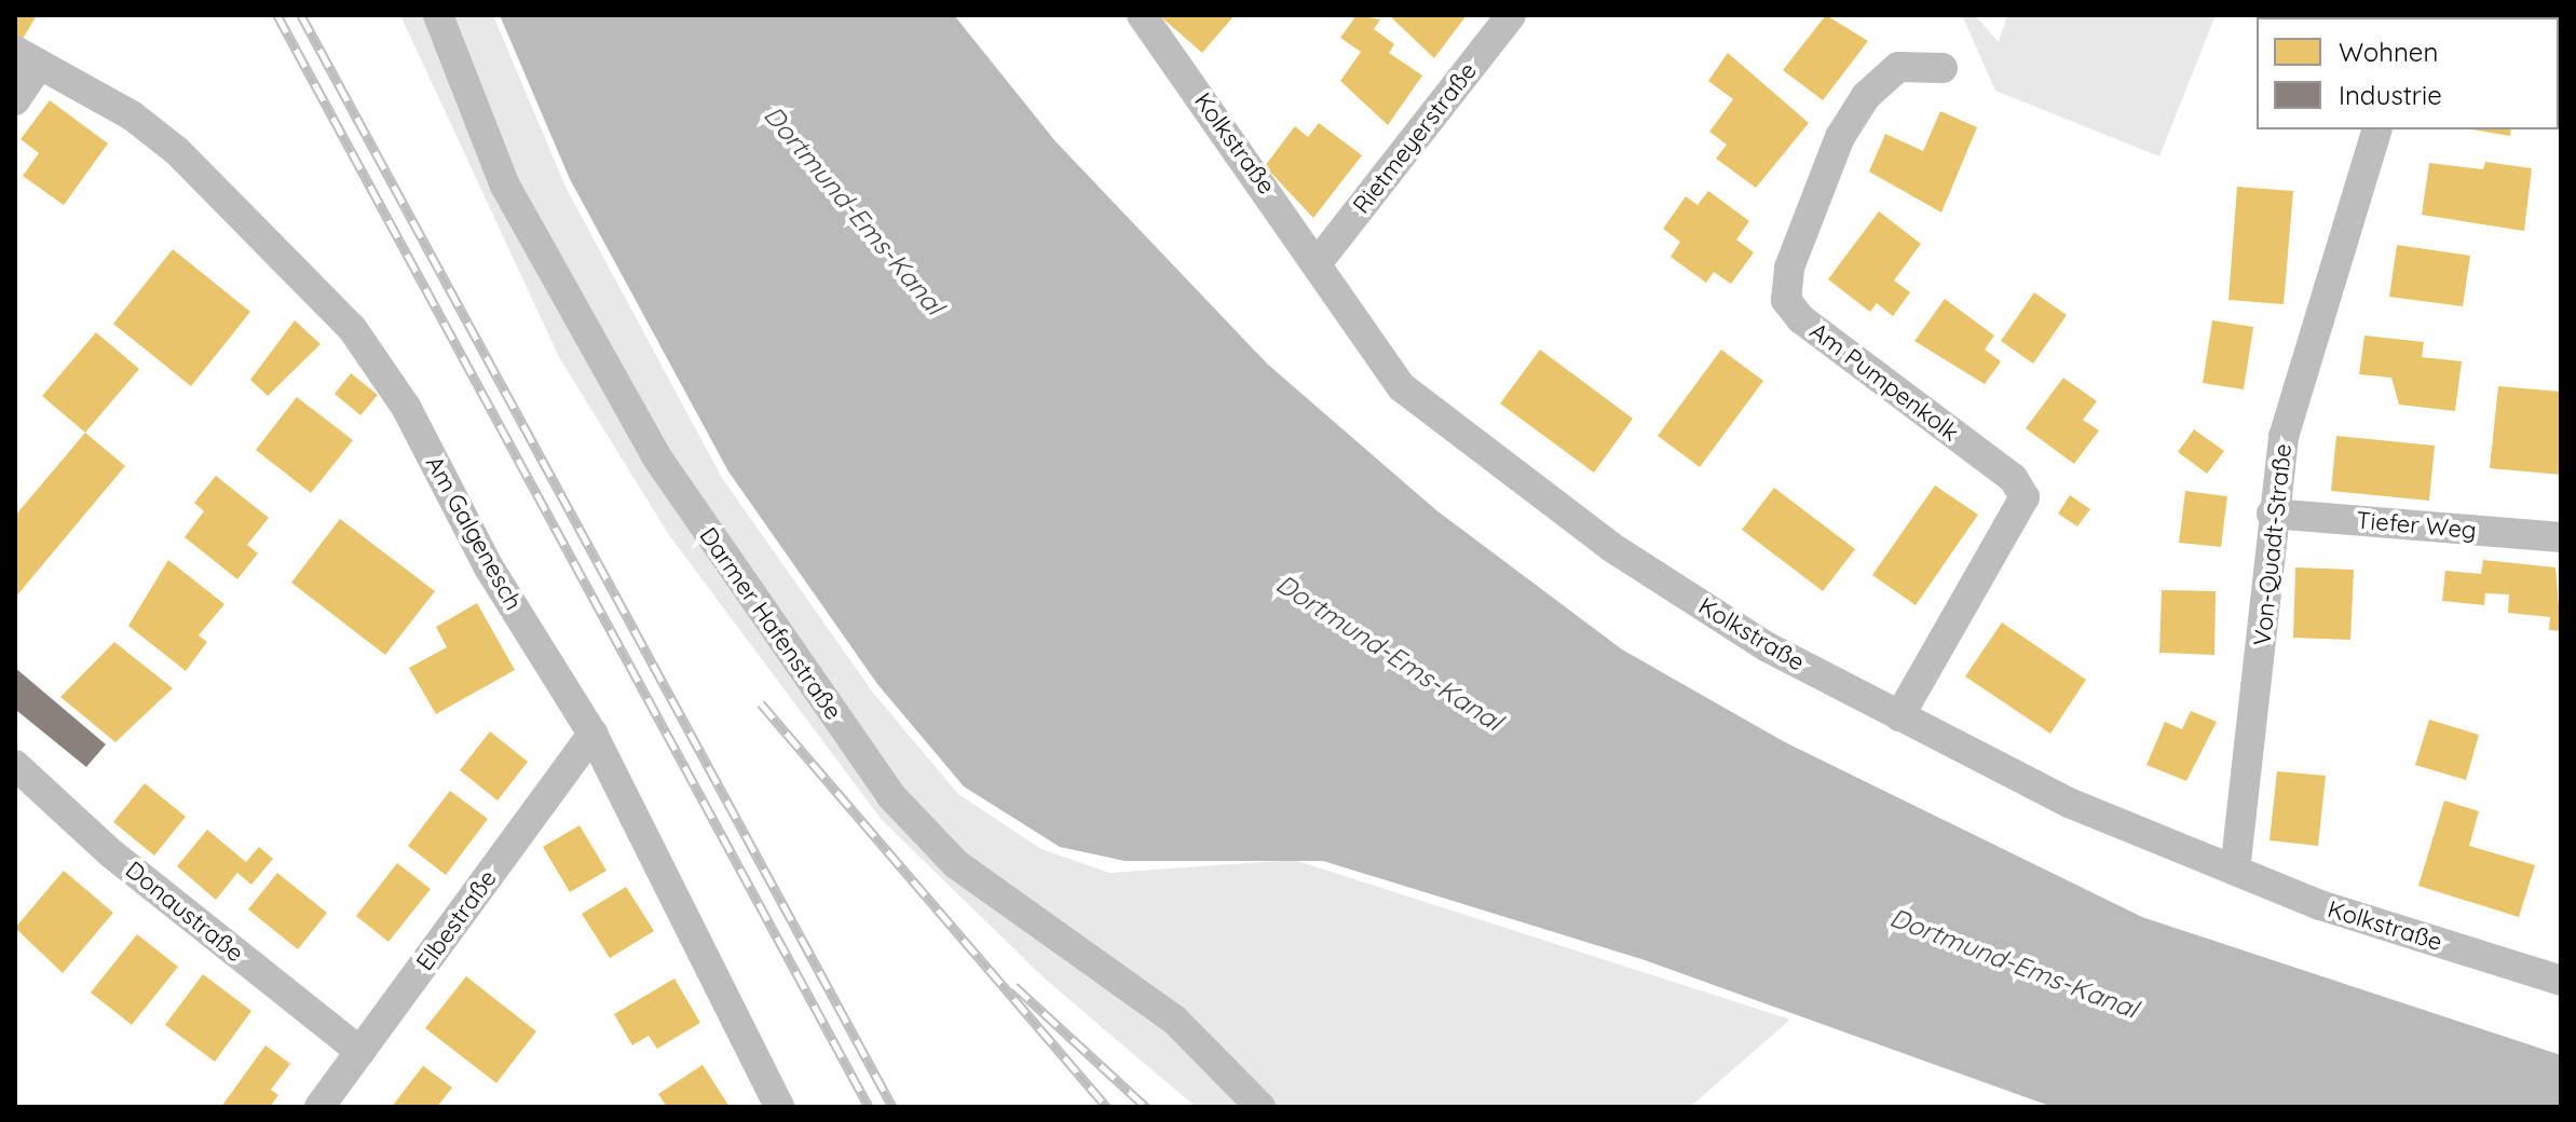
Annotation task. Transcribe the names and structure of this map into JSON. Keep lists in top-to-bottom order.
{
  "streets": {
    "street": [
      "Rietmeyerstraße",
      "Kolkstraße",
      "Am Pumpenkolk",
      "Tiefer Weg",
      "Am Galgenesch",
      "Von-Quadt-Straße",
      "Darmer Hafenstraße",
      "Donaustraße",
      "Elbestraße"
    ]
  },
  "crossings": [
    ["Rietmeyerstraße", "Kolkstraße"],
    ["Kolkstraße", "Am Pumpenkolk"],
    ["Kolkstraße", "Von-Quadt-Straße"],
    ["Tiefer Weg", "Von-Quadt-Straße"],
    ["Am Galgenesch", "Elbestraße"],
    ["Donaustraße", "Elbestraße"]
  ],
  "water": ["Dortmund-Ems-Kanal"],
  "legend": ["Wohnen", "Industrie"]
}
